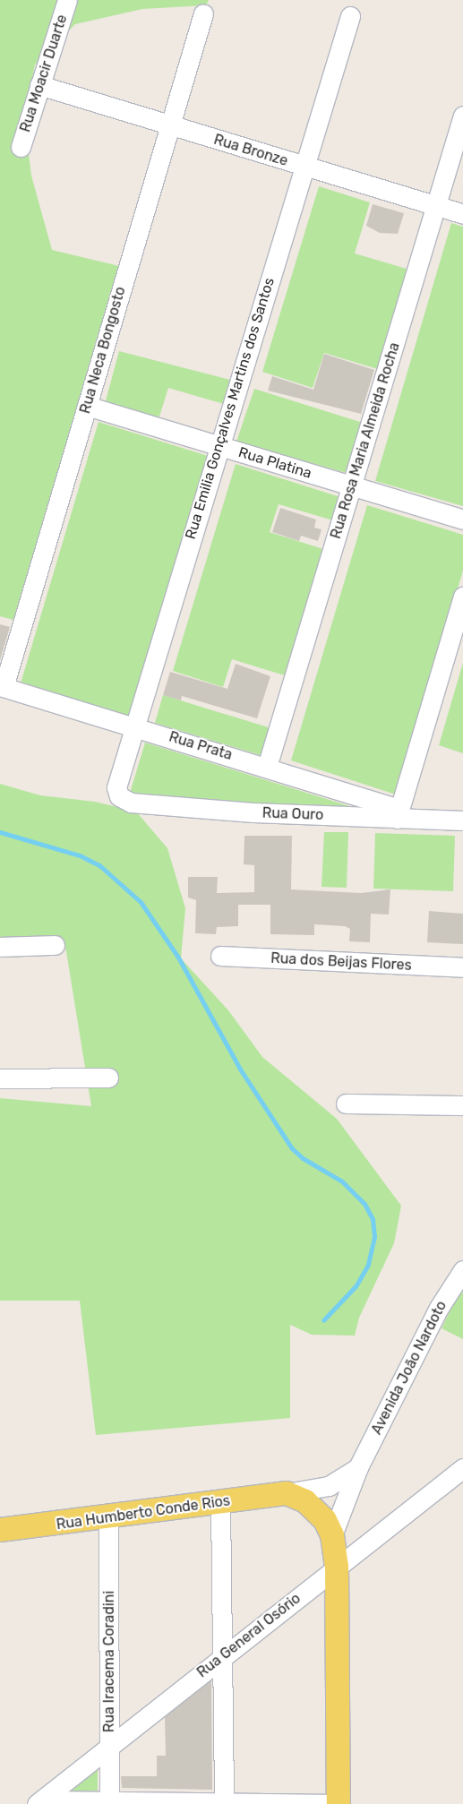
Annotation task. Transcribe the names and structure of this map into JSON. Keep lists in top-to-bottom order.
{
  "streets": {
    "main road": ["Rua Humberto Conde Rios"],
    "street": [
      "Rua Moacir Duarte",
      "Rua Bronze",
      "Rua Neca Bongosto",
      "Rua Emilia Gonçalves Martins dos Santos",
      "Rua Rosa Maria Almeida Rocha",
      "Rua Platina",
      "Rua Prata",
      "Rua Ouro",
      "Rua dos Beijas Flores",
      "Avenida João Nardoto",
      "Rua General Osório",
      "Rua Iracema Coradini"
    ]
  },
  "crossings": [
    ["Rua Moacir Duarte", "Rua Bronze"],
    ["Rua Bronze", "Rua Neca Bongosto"],
    ["Rua Bronze", "Rua Emilia Gonçalves Martins dos Santos"],
    ["Rua Bronze", "Rua Rosa Maria Almeida Rocha"],
    ["Rua Neca Bongosto", "Rua Platina"],
    ["Rua Neca Bongosto", "Rua Prata"],
    ["Rua Emilia Gonçalves Martins dos Santos", "Rua Platina"],
    ["Rua Emilia Gonçalves Martins dos Santos", "Rua Prata"],
    ["Rua Emilia Gonçalves Martins dos Santos", "Rua Ouro"],
    ["Rua Rosa Maria Almeida Rocha", "Rua Platina"],
    ["Rua Rosa Maria Almeida Rocha", "Rua Prata"],
    ["Rua Prata", "Rua Ouro"],
    ["Rua Humberto Conde Rios", "Rua Iracema Coradini"],
    ["Rua General Osório", "Rua Iracema Coradini"]
  ]
}
